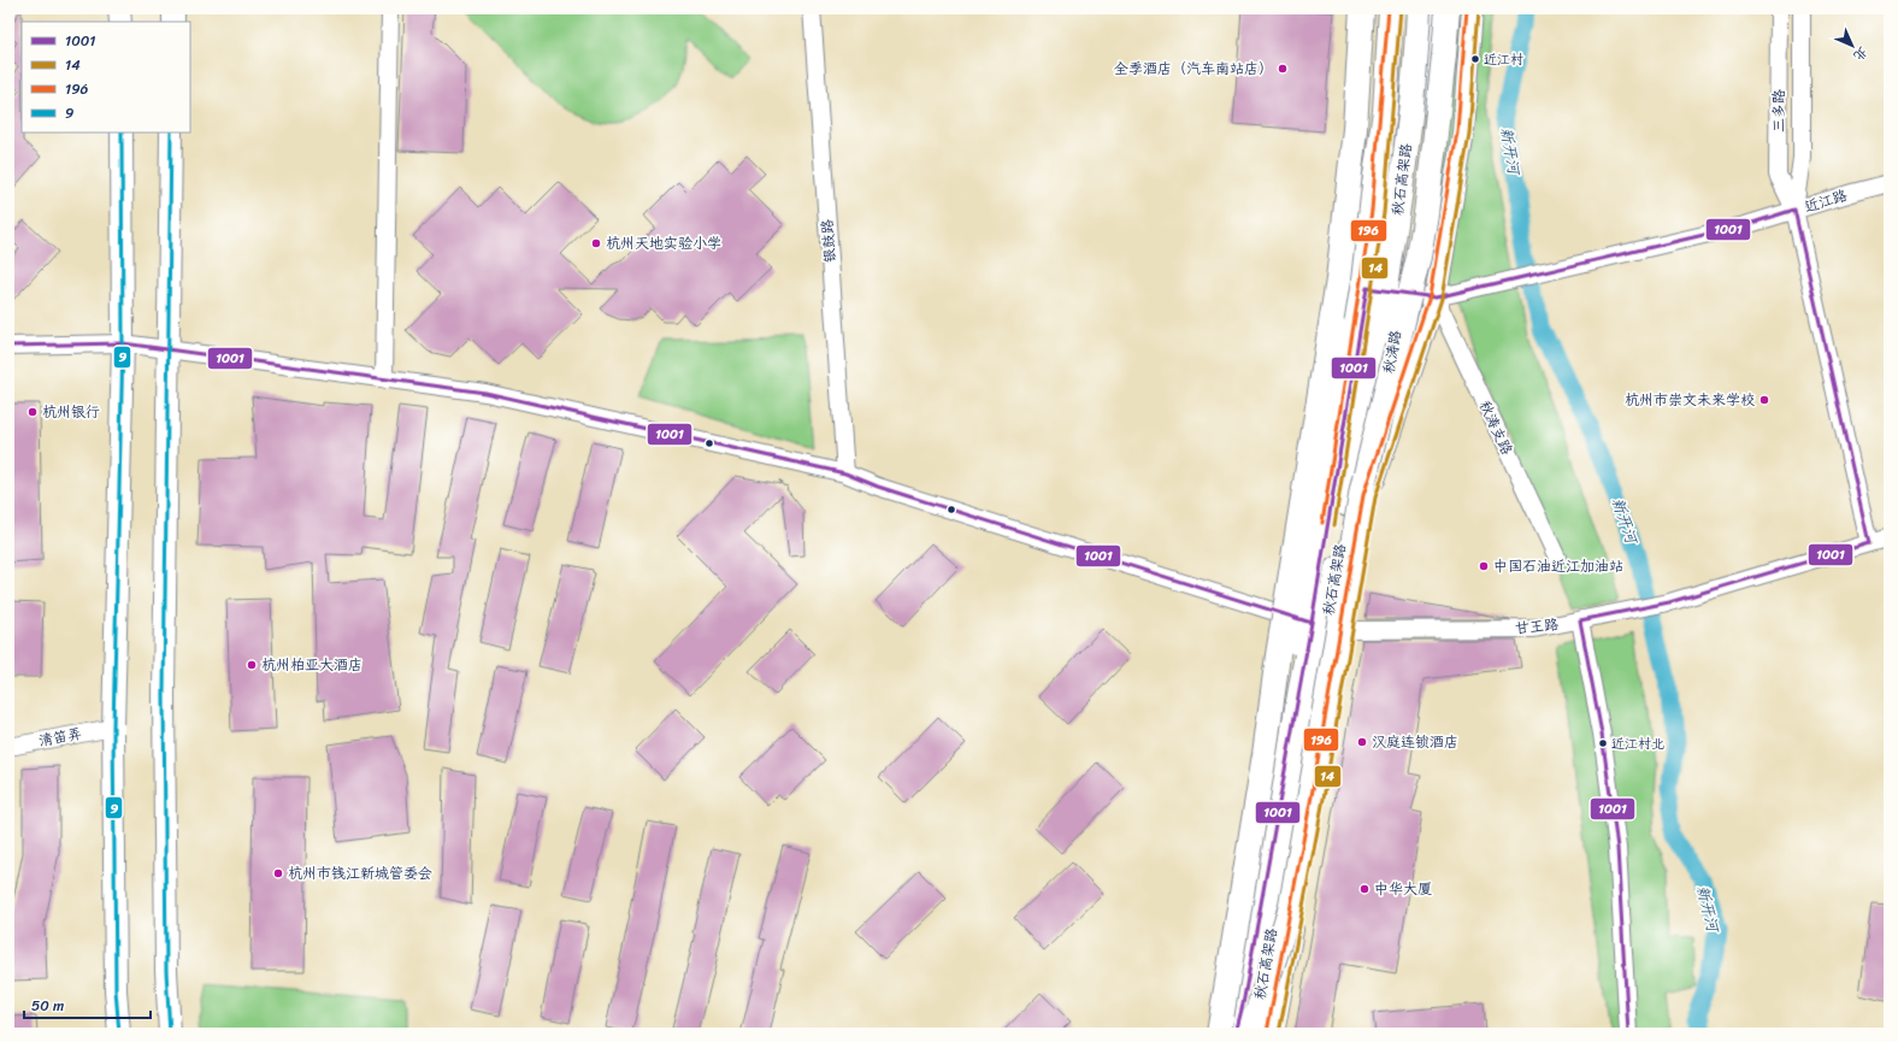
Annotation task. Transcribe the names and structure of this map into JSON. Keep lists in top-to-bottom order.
{
  "streets": {
    "highway": ["秋石高架路"],
    "main road": ["秋涛路"],
    "street": [
      "三多路",
      "近江路",
      "银鼓路",
      "秋涛支路",
      "甘王路",
      "清笛弄"
    ]
  },
  "crossings": [
    ["三多路", "近江路"],
    ["三多路", "甘王路"],
    ["近江路", "秋涛路"],
    ["近江路", "秋涛支路"],
    ["秋涛路", "甘王路"]
  ],
  "water": ["新开河"],
  "places": [
    "近江村",
    "全季酒店（汽车南站店）",
    "杭州天地实验小学",
    "杭州市崇文未来学校",
    "杭州银行",
    "中国石油近江加油站",
    "杭州柏亚大酒店",
    "汉庭连锁酒店",
    "近江村北",
    "杭州市钱江新城管委会",
    "中华大厦"
  ],
  "lines": [
    "transit line 14",
    "transit line 196",
    "transit line 9",
    "transit line 1001"
  ],
  "legend": [
    "1001",
    "14",
    "196",
    "9"
  ],
  "scale_bar": "50 m",
  "north": "bottom right"
}
